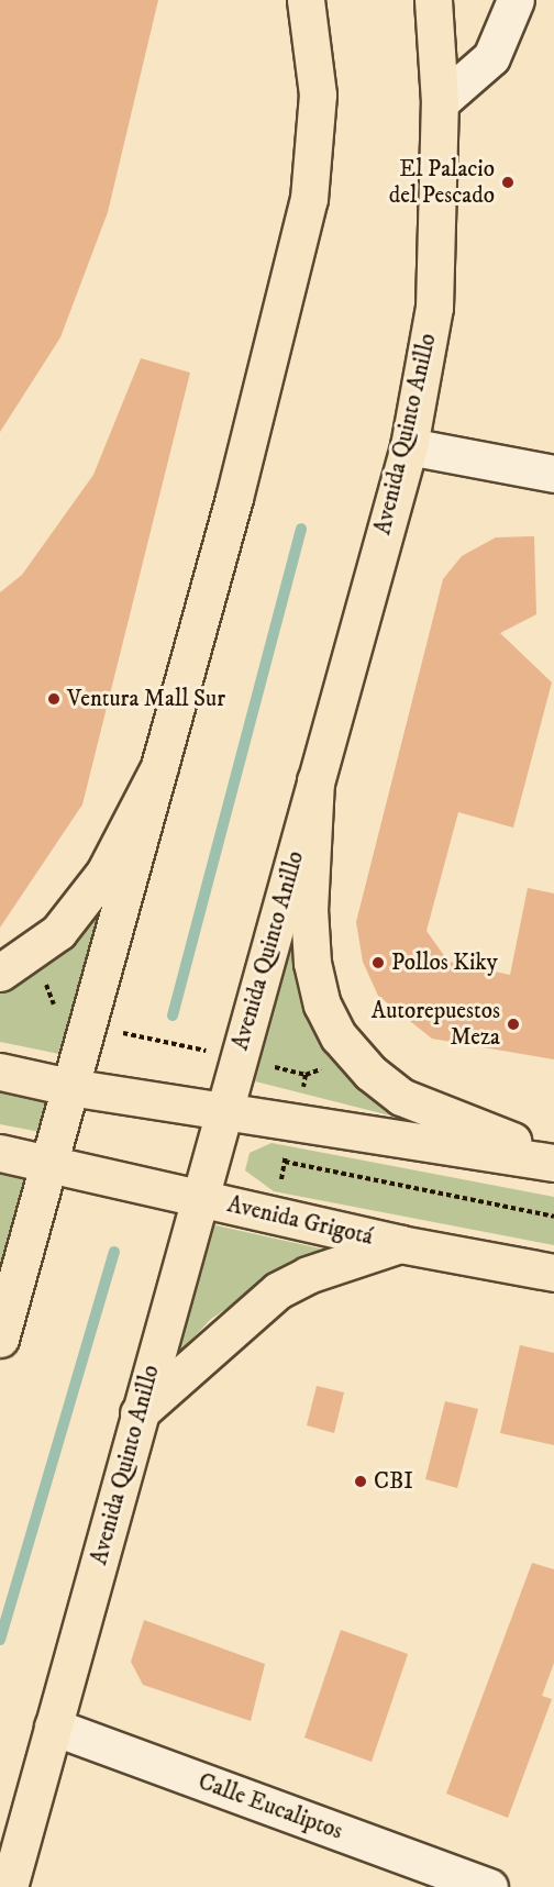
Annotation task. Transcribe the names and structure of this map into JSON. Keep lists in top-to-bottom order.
{
  "streets": {
    "main road": ["Avenida Quinto Anillo", "Avenida Grigotá"],
    "street": ["Calle Eucaliptos"]
  },
  "crossings": [
    ["Avenida Quinto Anillo", "Avenida Grigotá"],
    ["Avenida Quinto Anillo", "Calle Eucaliptos"]
  ],
  "places": [
    "El Palacio del Pescado",
    "Ventura Mall Sur",
    "Pollos Kiky",
    "Autorepuestos Meza",
    "CBI"
  ]
}
